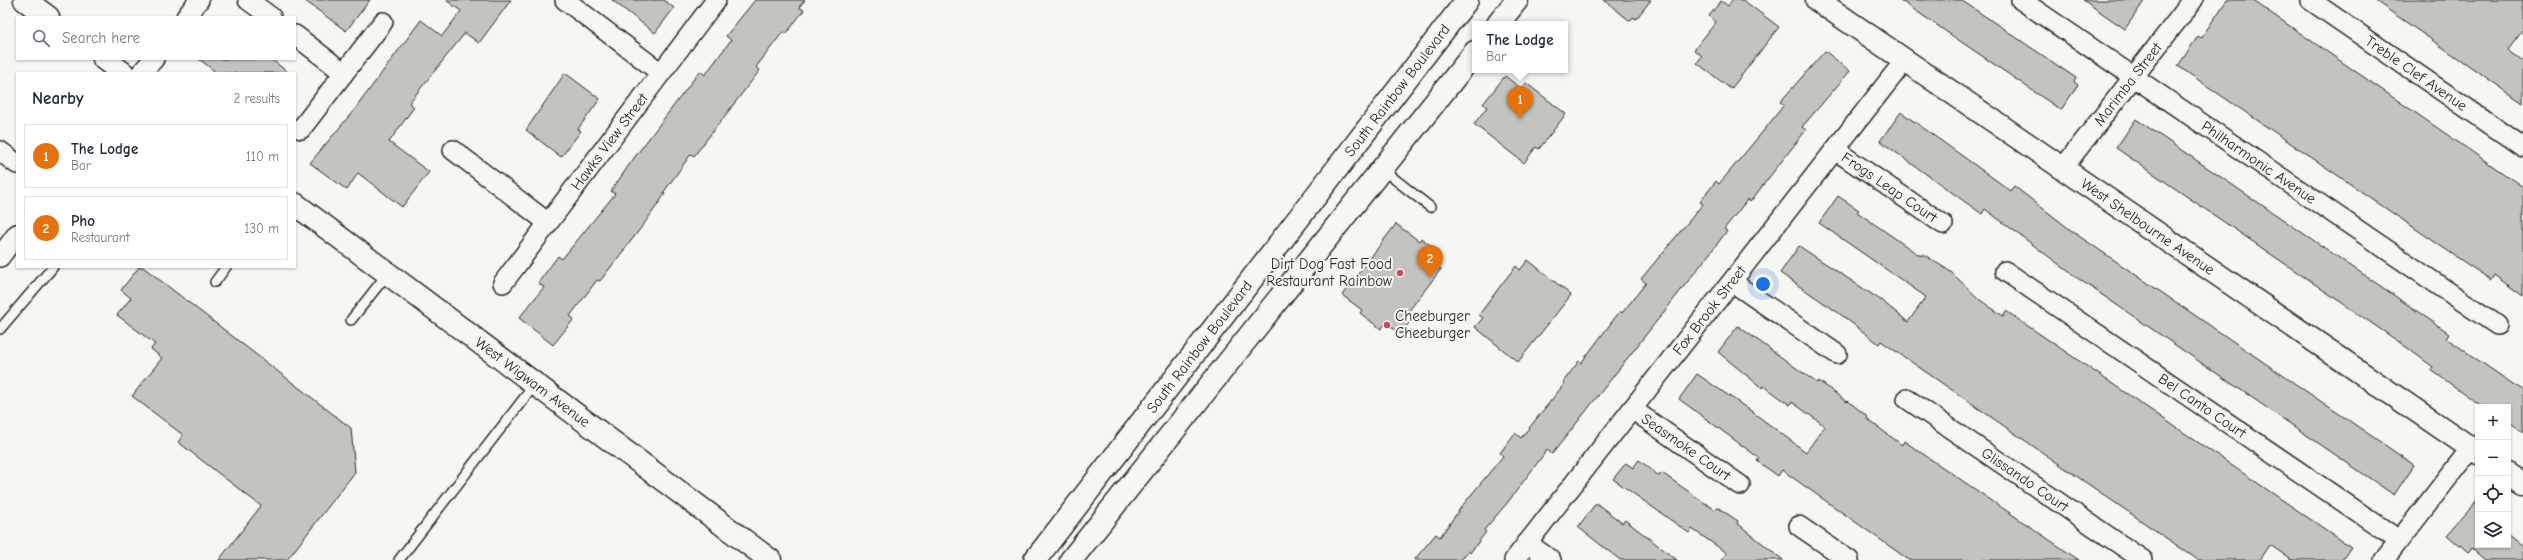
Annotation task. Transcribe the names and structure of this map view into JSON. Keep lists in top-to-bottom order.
{
  "streets": {
    "main road": ["South Rainbow Boulevard", "West Shelbourne Avenue", "West Wigwam Avenue"],
    "street": [
      "Treble Clef Avenue",
      "Marimba Street",
      "Hawks View Street",
      "Philharmonic Avenue",
      "Frogs Leap Court",
      "Fox Brook Street",
      "Bel Canto Court",
      "Seasmoke Court",
      "Glissando Court"
    ]
  },
  "crossings": [
    ["Marimba Street", "Philharmonic Avenue"],
    ["Marimba Street", "West Shelbourne Avenue"],
    ["Frogs Leap Court", "Fox Brook Street"],
    ["West Shelbourne Avenue", "Fox Brook Street"],
    ["Fox Brook Street", "Seasmoke Court"]
  ],
  "places": ["Dirt Dog Fast Food Restaurant Rainbow", "Cheeburger Cheeburger"],
  "page": {
    "search": "Search here",
    "popup": ["The Lodge", "Bar"],
    "heading": ["Nearby", "2 results"],
    "pins": ["1", "2"],
    "list": [
      {
        "mark": "1",
        "name": "The Lodge",
        "note": "Bar",
        "value": "110 m"
      },
      {
        "mark": "2",
        "name": "Pho",
        "note": "Restaurant",
        "value": "130 m"
      }
    ],
    "map_buttons": ["+", "−"]
  }
}
